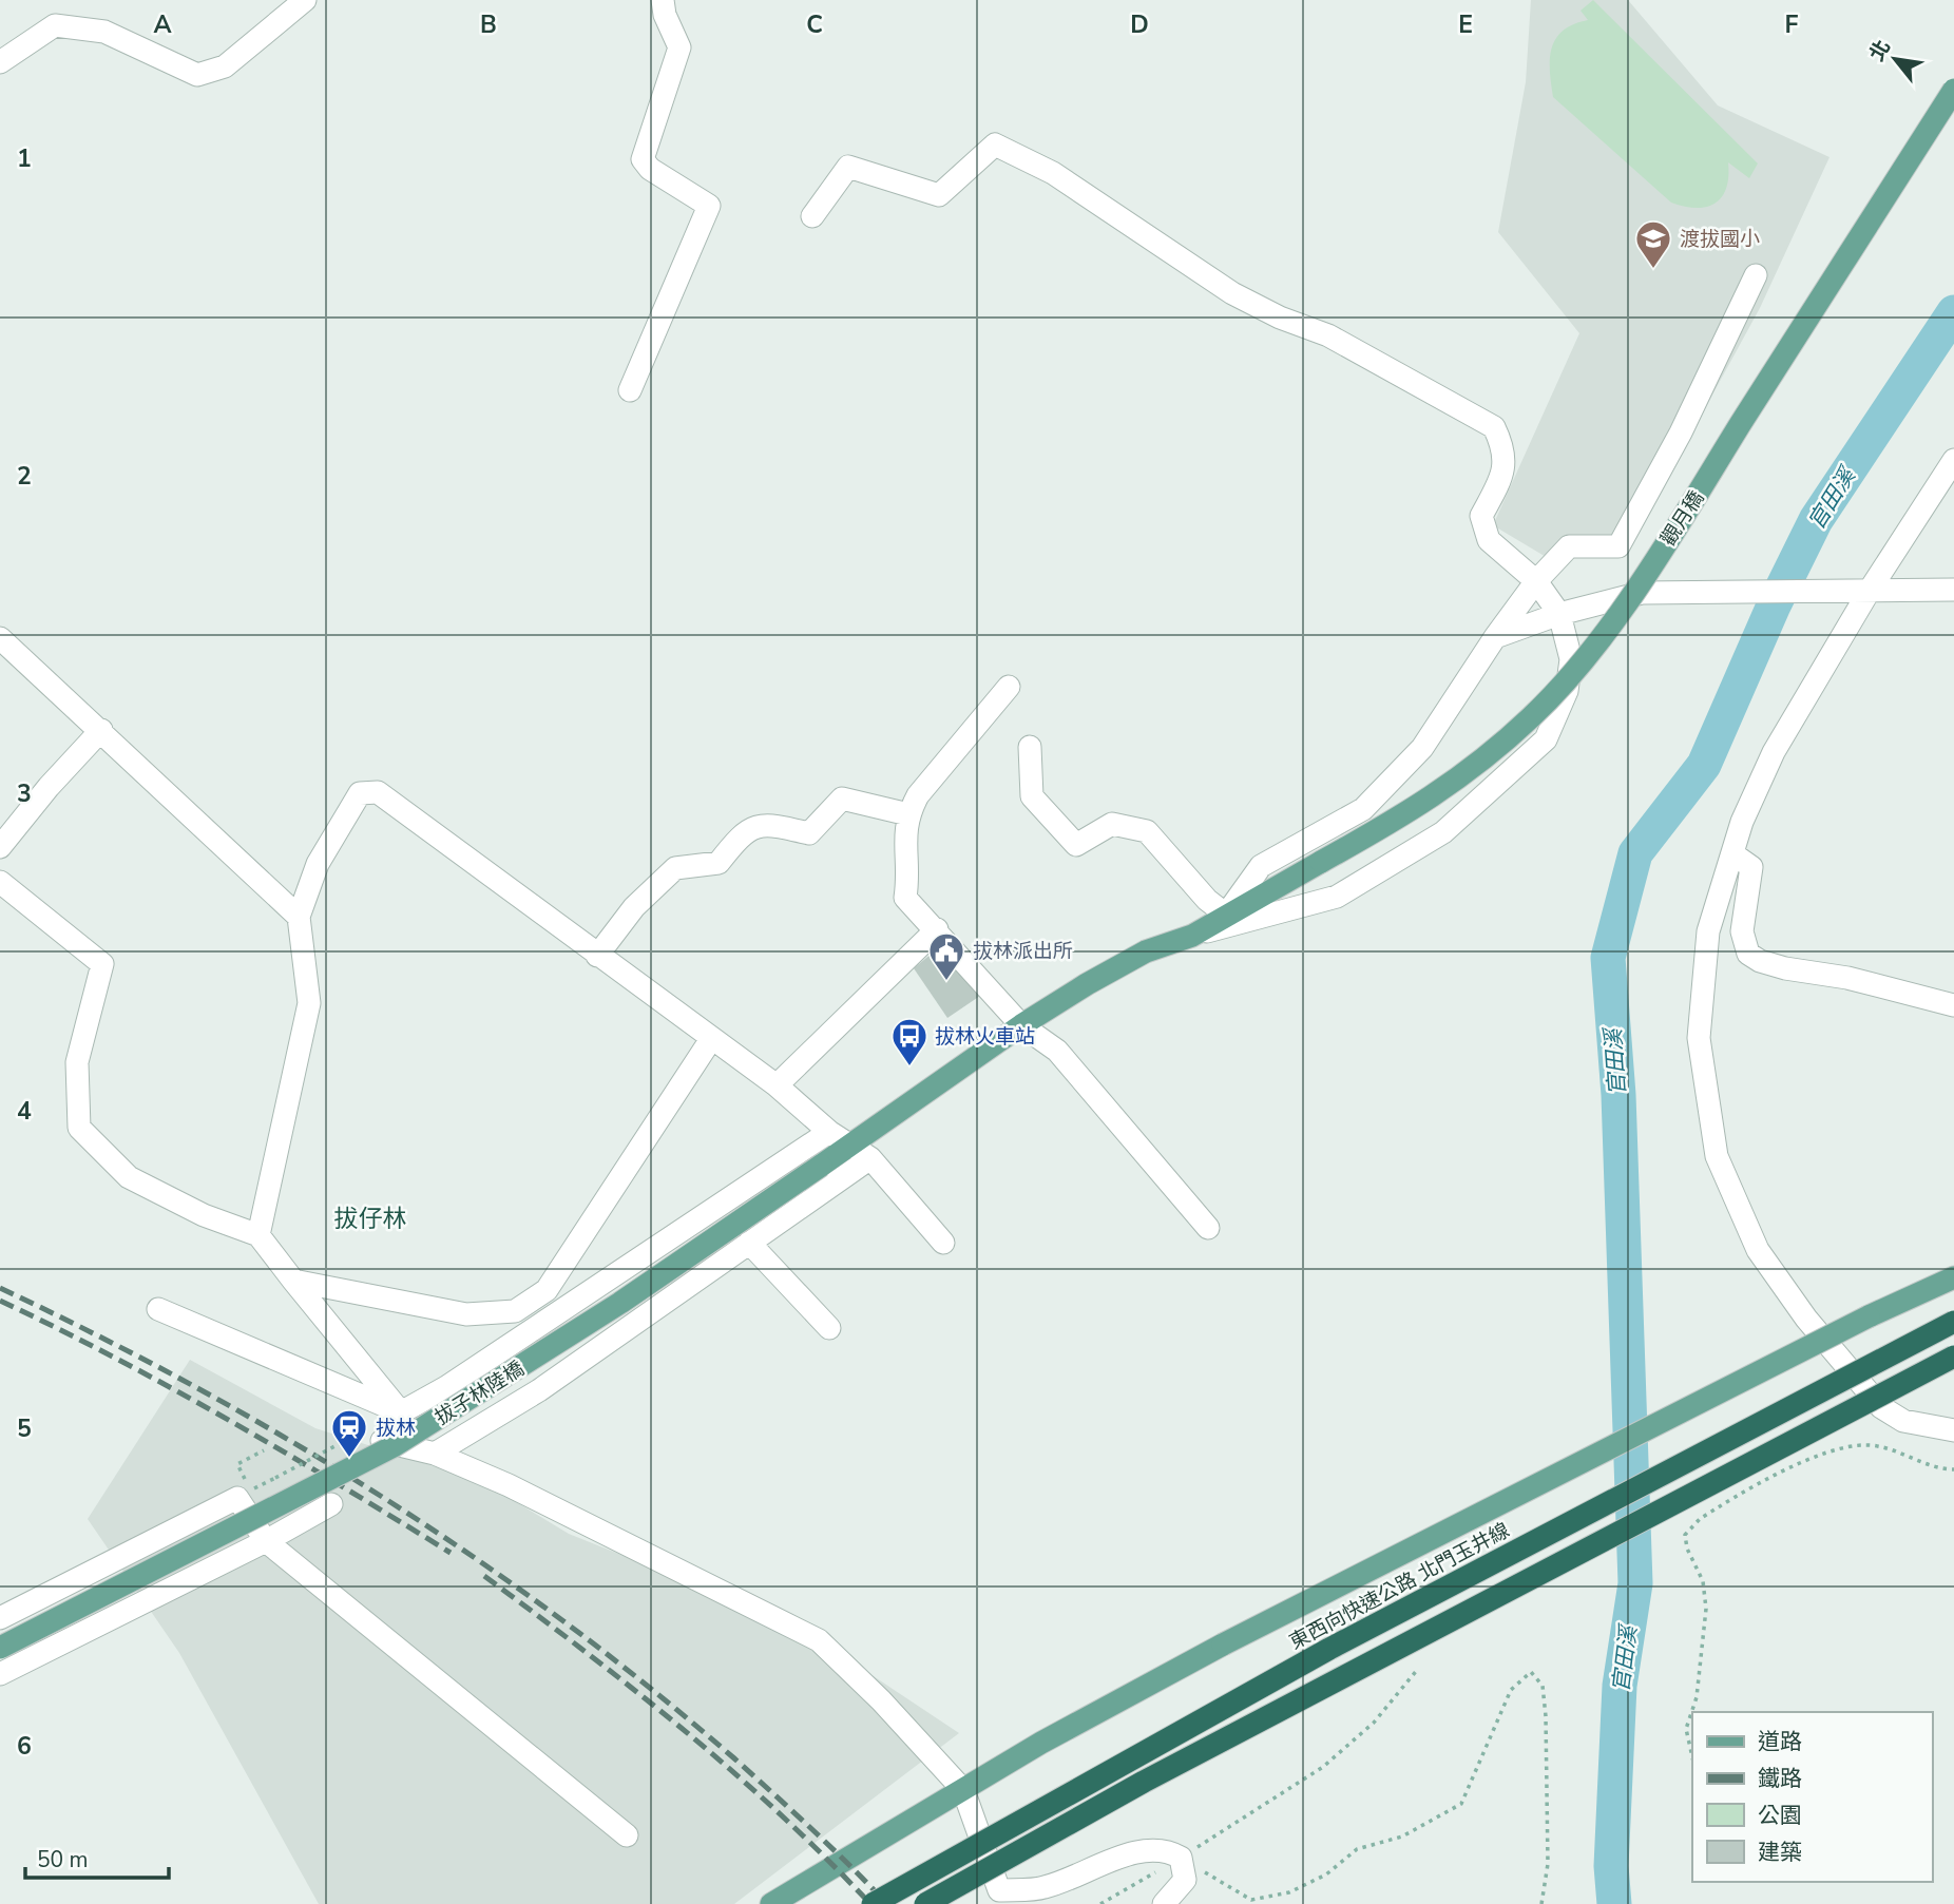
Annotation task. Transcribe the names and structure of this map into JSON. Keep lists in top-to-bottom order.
{
  "streets": {
    "highway": ["東西向快速公路 北門玉井線"],
    "main road": ["觀月穚", "拔子林陸橋"]
  },
  "crossings": [
    ["觀月穚", "拔子林陸橋"]
  ],
  "districts": ["拔仔林"],
  "water": ["官田溪"],
  "places": {
    "school or university": ["渡拔國小"],
    "public building": ["拔林派出所"],
    "bus stop": ["拔林火車站"],
    "station": ["拔林"]
  },
  "legend": [
    "道路",
    "鐵路",
    "公園",
    "建築"
  ],
  "scale_bar": "50 m",
  "north": "top left",
  "grid": {
    "columns": [
      "A",
      "B",
      "C",
      "D",
      "E",
      "F"
    ],
    "rows": [
      "1",
      "2",
      "3",
      "4",
      "5",
      "6"
    ]
  }
}
